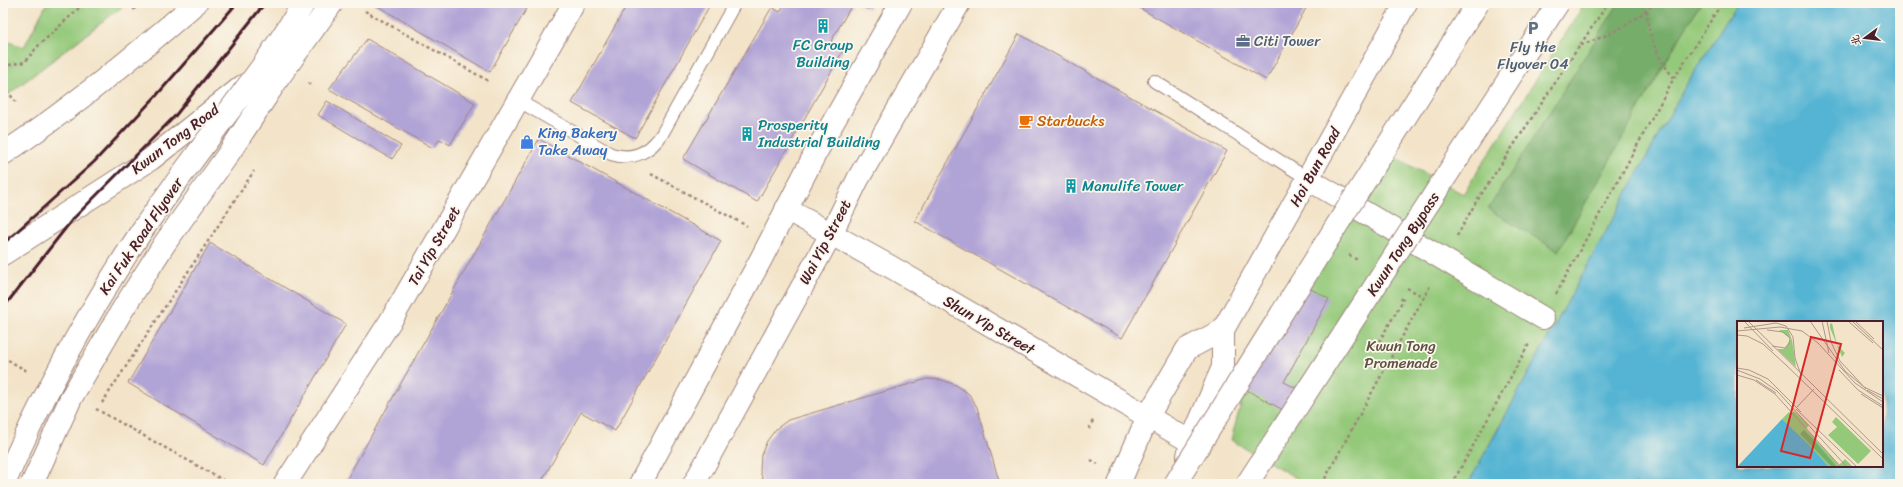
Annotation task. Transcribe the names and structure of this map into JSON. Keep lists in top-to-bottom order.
{
  "streets": {
    "main road": [
      "Kwun Tong Road",
      "Hoi Bun Road",
      "Kai Fuk Road Flyover",
      "Wai Yip Street",
      "Kwun Tong Bypass",
      "Tai Yip Street",
      "Shun Yip Street"
    ]
  },
  "crossings": [
    ["Kwun Tong Road", "Kai Fuk Road Flyover"],
    ["Hoi Bun Road", "Shun Yip Street"],
    ["Wai Yip Street", "Shun Yip Street"]
  ],
  "parks": ["Kwun Tong Promenade"],
  "places": {
    "building": ["FC Group Building", "Prosperity Industrial Building", "Manulife Tower"],
    "parking": ["Fly the Flyover 04"],
    "office": ["Citi Tower"],
    "cafe": ["Starbucks"],
    "shop": ["King Bakery Take Away"]
  },
  "north": "left"
}
